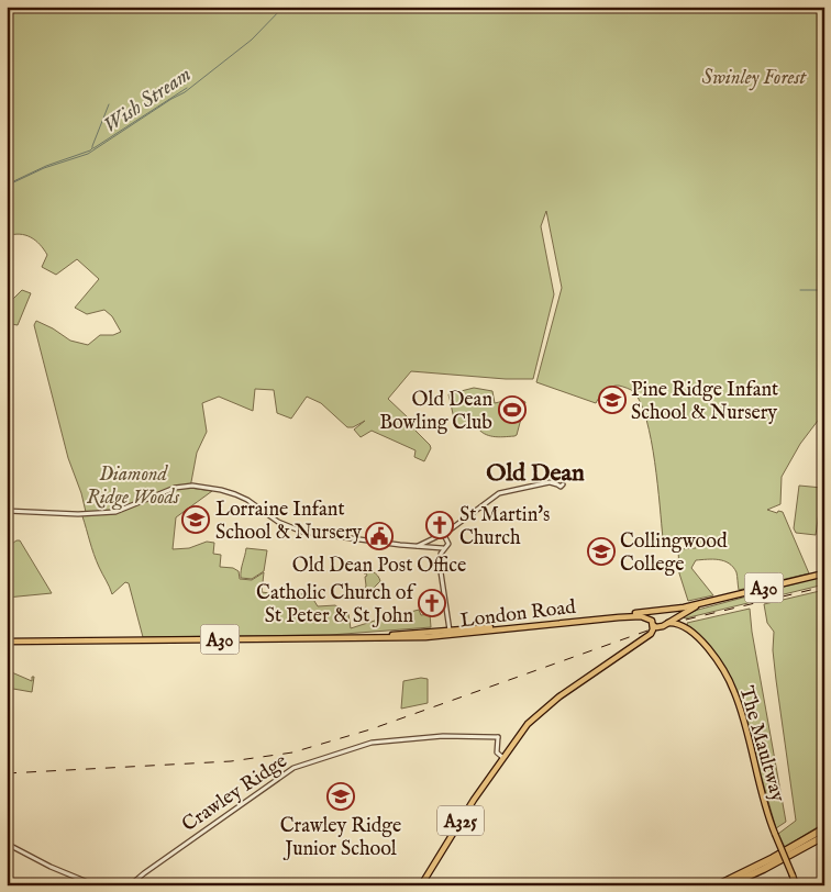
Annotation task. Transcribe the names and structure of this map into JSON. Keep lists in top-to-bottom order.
{
  "streets": {
    "main road": [
      "A30",
      "London Road",
      "The Maultway",
      "A325"
    ],
    "street": ["Crawley Ridge"]
  },
  "crossings": [
    ["London Road", "A325"],
    ["Crawley Ridge", "A325"]
  ],
  "districts": ["Old Dean"],
  "water": ["Wish Stream"],
  "parks": ["Swinley Forest", "Diamond Ridge Woods"],
  "places": {
    "school or university": [
      "Pine Ridge Infant School & Nursery",
      "Lorraine Infant School & Nursery",
      "Collingwood College",
      "Crawley Ridge Junior School"
    ],
    "sports": ["Old Dean Bowling Club"],
    "church": ["St Martin's Church", "Catholic Church of St Peter & St John"],
    "public building": ["Old Dean Post Office"]
  }
}
